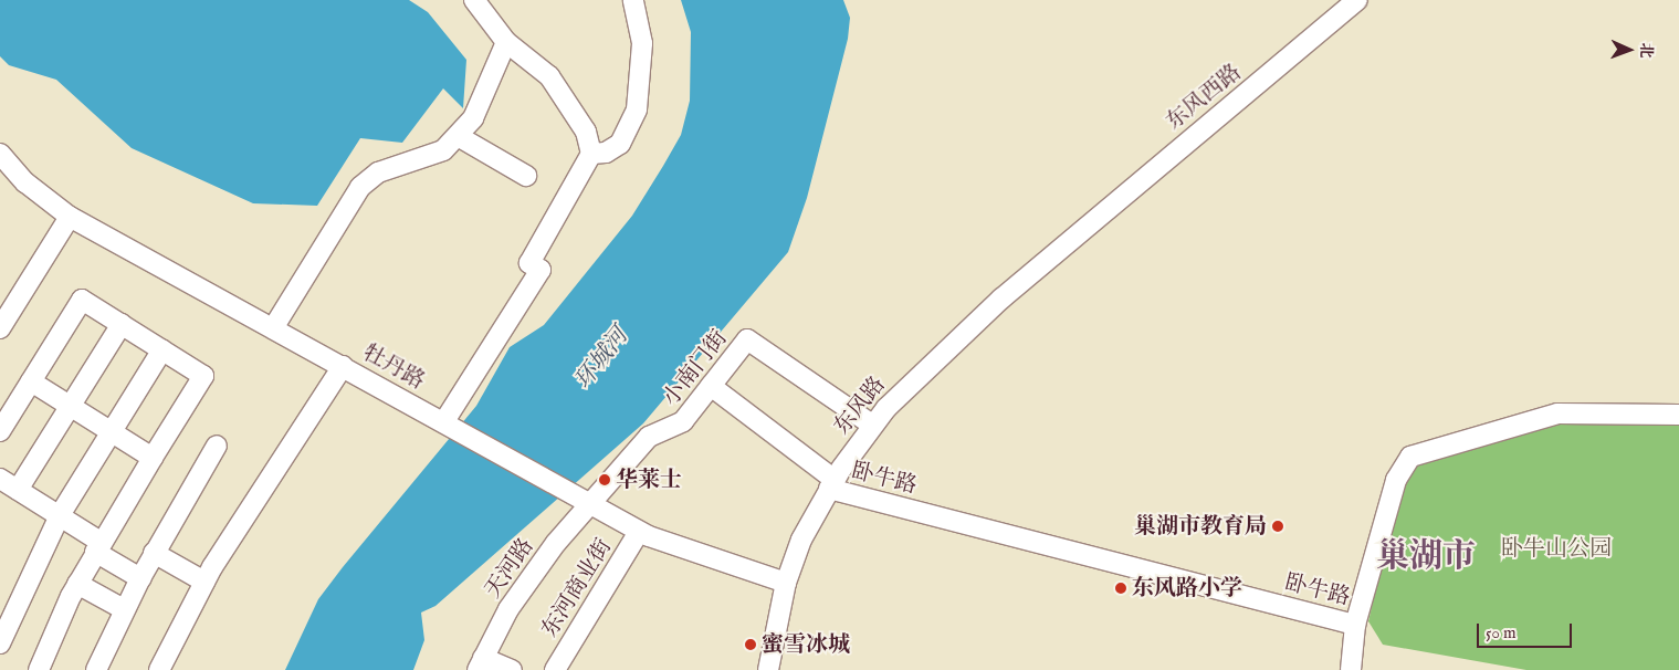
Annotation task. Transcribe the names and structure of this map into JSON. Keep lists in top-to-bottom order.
{
  "streets": {
    "street": [
      "东风西路",
      "牡丹路",
      "小南门街",
      "东风路",
      "卧牛路",
      "天河路",
      "东河商业街"
    ]
  },
  "crossings": [
    ["东风西路", "东风路"],
    ["牡丹路", "小南门街"],
    ["牡丹路", "东风路"],
    ["牡丹路", "天河路"],
    ["牡丹路", "东河商业街"],
    ["小南门街", "东风路"],
    ["小南门街", "天河路"],
    ["东风路", "卧牛路"]
  ],
  "districts": ["巢湖市"],
  "water": ["环城河"],
  "parks": ["卧牛山公园"],
  "places": [
    "华莱士",
    "巢湖市教育局",
    "东风路小学",
    "蜜雪冰城"
  ],
  "scale_bar": "50 m",
  "north": "right"
}
